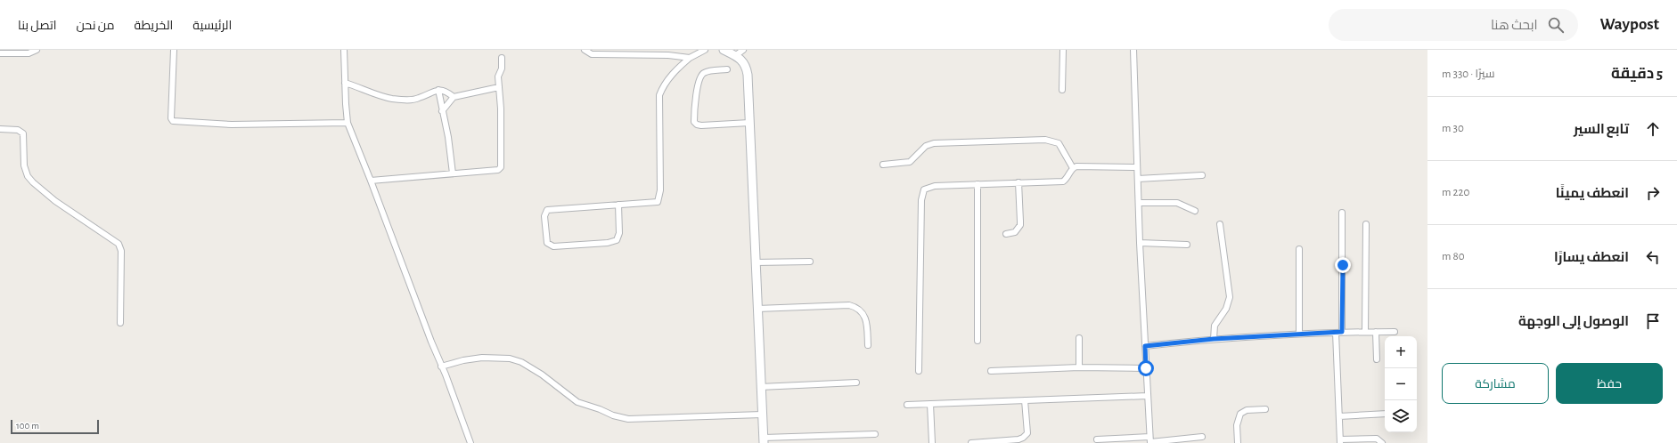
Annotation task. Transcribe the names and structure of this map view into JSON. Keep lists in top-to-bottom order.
{
  "scale_bar": "100 m",
  "page": {
    "header": "Waypost",
    "search": "ابحث هنا",
    "nav": [
      "الرئيسية",
      "الخريطة",
      "من نحن",
      "اتصل بنا"
    ],
    "heading": ["5 دقيقة", "سيرًا · 330 m"],
    "list": [
      ["تابع السير", "30 m"],
      ["انعطف يمينًا", "220 m"],
      ["انعطف يسارًا", "80 m"],
      "الوصول إلى الوجهة"
    ],
    "map_buttons": ["+", "−"],
    "buttons": ["حفظ", "مشاركة"],
    "scale": "100 m"
  }
}
